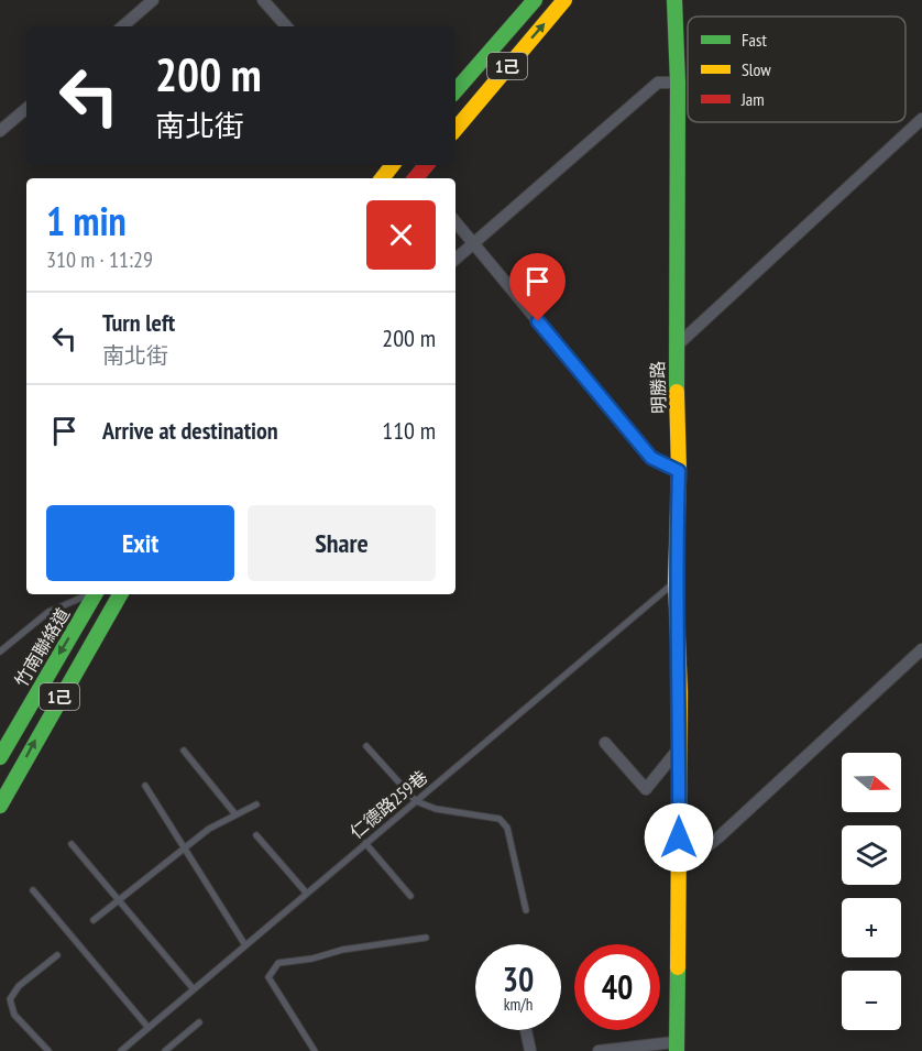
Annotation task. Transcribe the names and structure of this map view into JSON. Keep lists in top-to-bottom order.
{
  "streets": {
    "street": ["1己", "明勝路", "竹南聯絡道"],
    "lane": ["仁德路259巷"]
  },
  "crossings": [
    ["明勝路", "仁德路259巷"]
  ],
  "legend": ["Fast", "Slow", "Jam"],
  "north": "right",
  "page": {
    "turn": ["200 m", "南北街"],
    "heading": ["1 min", "310 m · 11:29"],
    "list": [
      {
        "name": "Turn left",
        "note": "南北街",
        "value": "200 m"
      },
      {
        "name": "Arrive at destination",
        "value": "110 m"
      }
    ],
    "buttons": ["Exit", "Share"],
    "map_buttons": ["+", "−"],
    "speed": "30 km/h",
    "limit": "40"
  }
}
